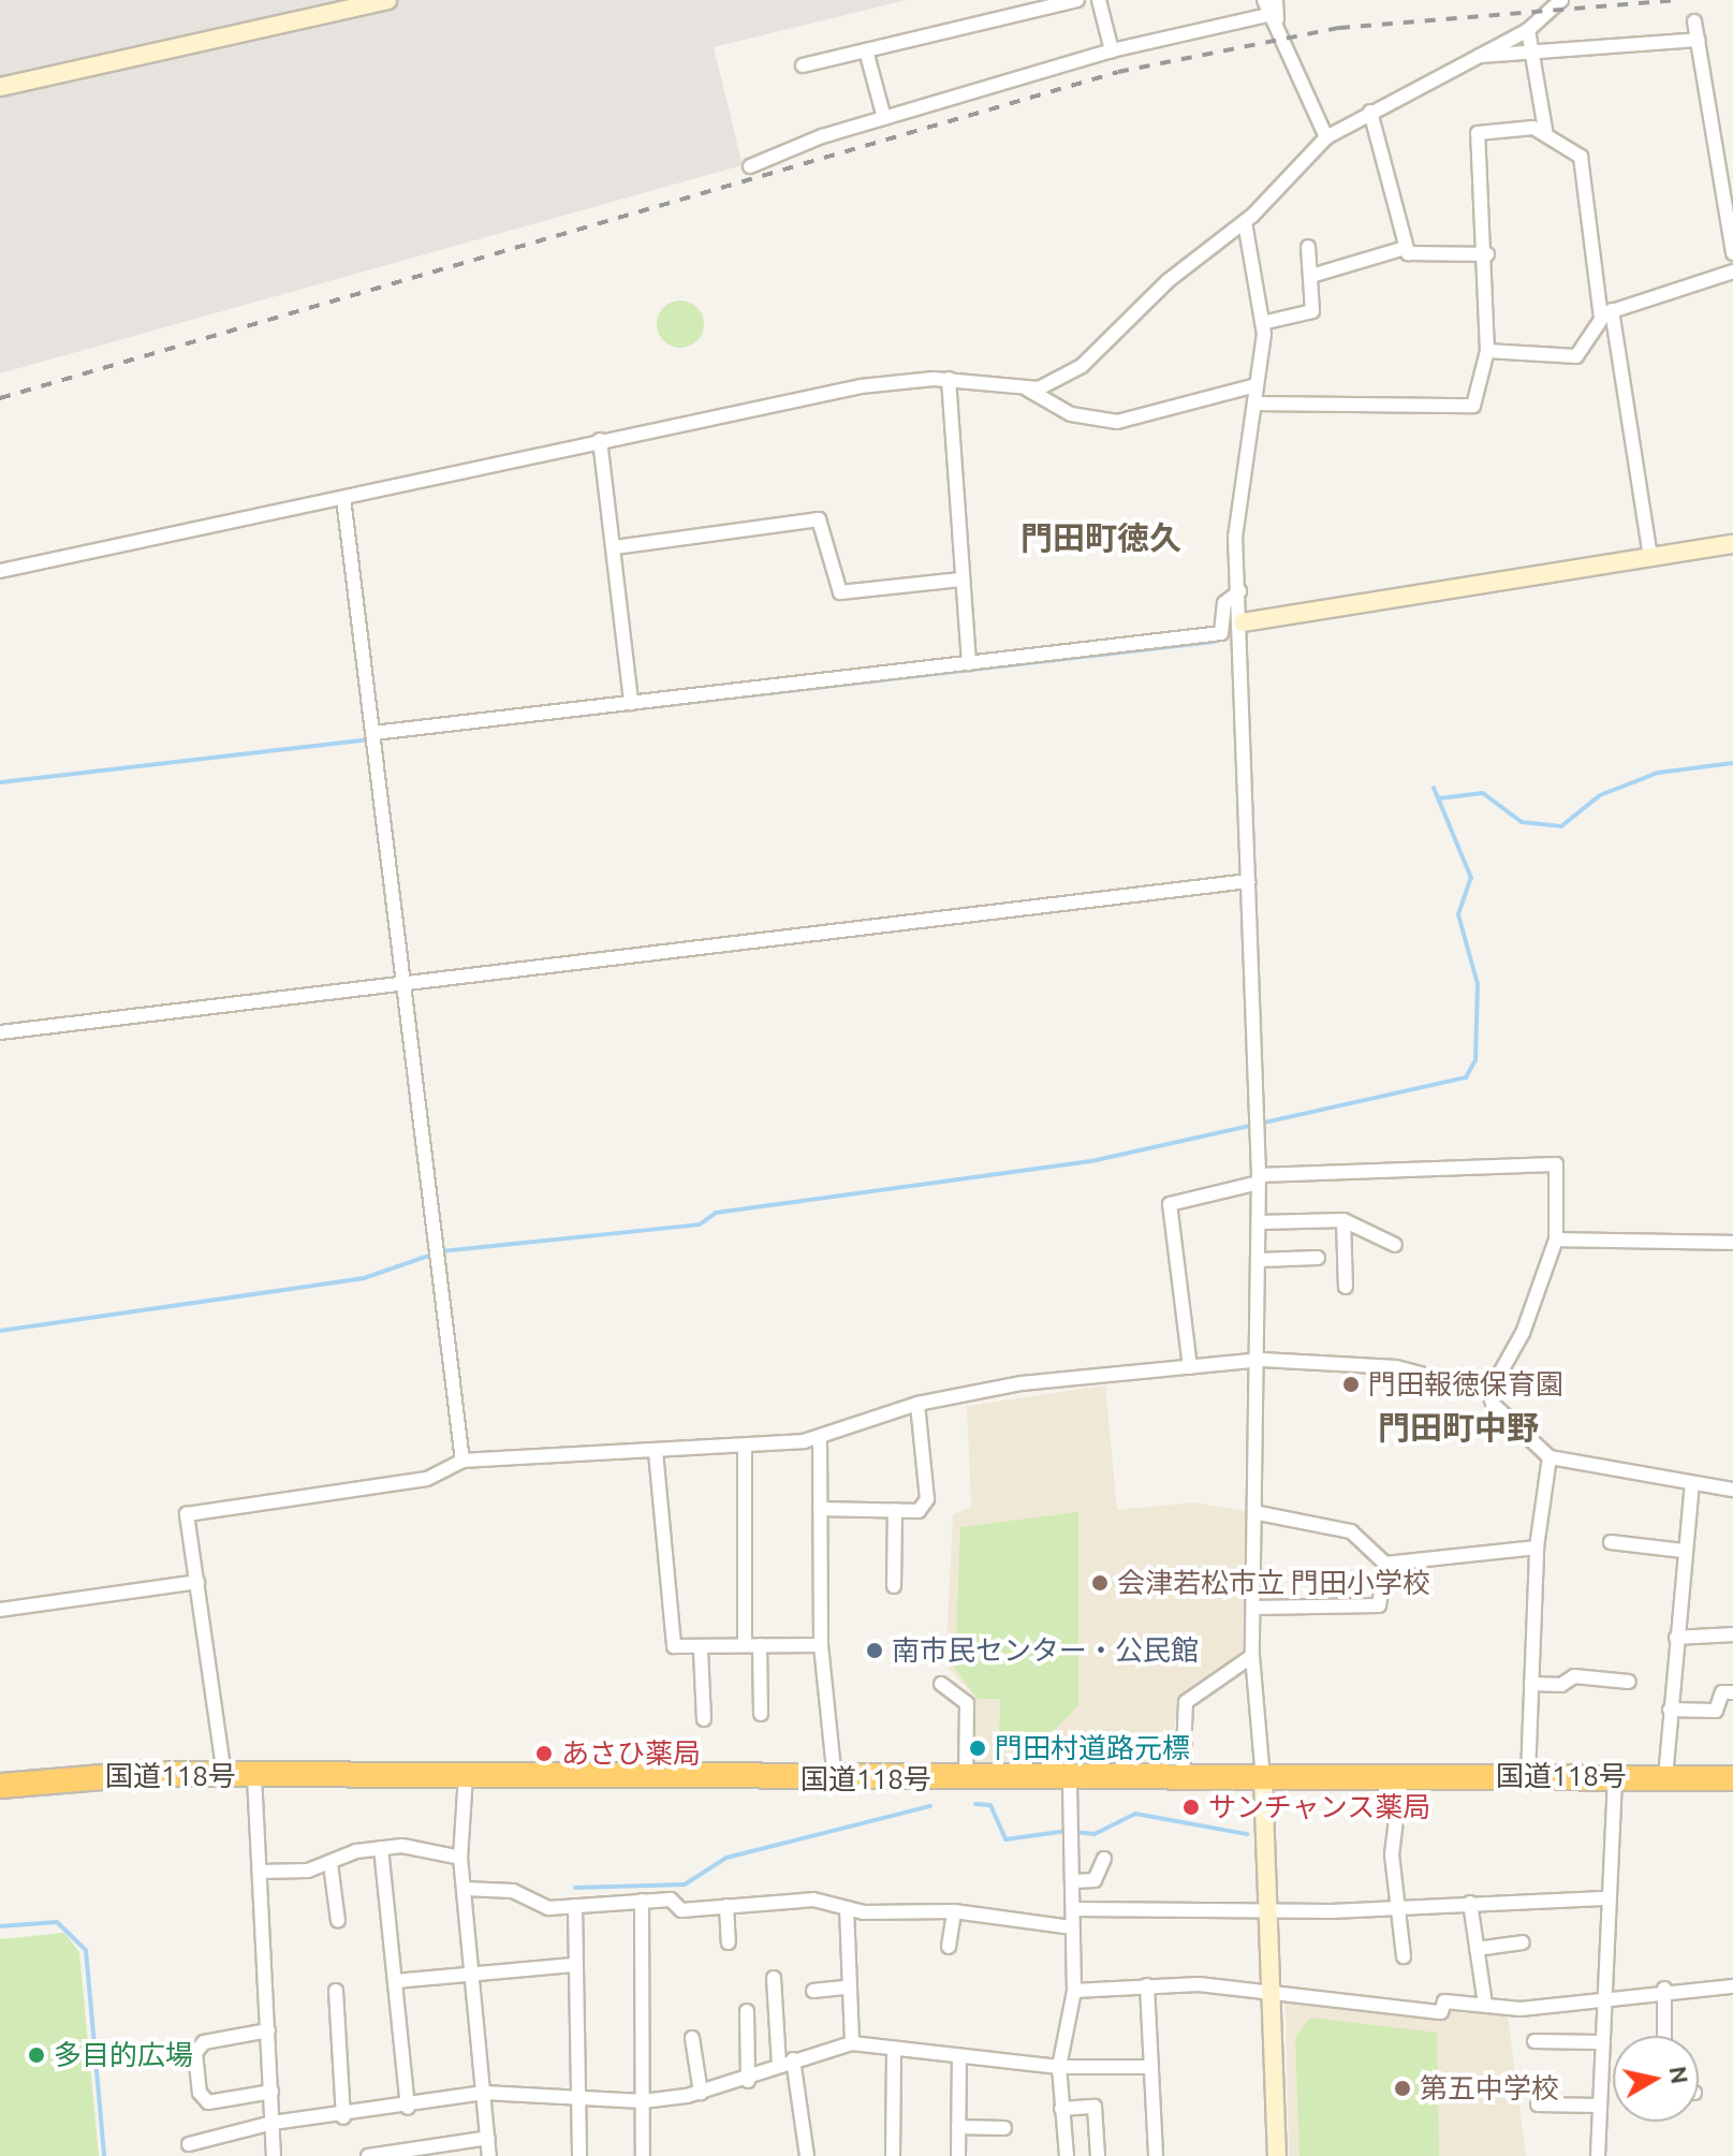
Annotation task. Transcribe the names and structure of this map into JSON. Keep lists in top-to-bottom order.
{
  "streets": {
    "highway": ["国道118号"]
  },
  "districts": ["門田町徳久", "門田町中野"],
  "places": [
    "門田報徳保育園",
    "会津若松市立 門田小学校",
    "南市民センター・公民館",
    "門田村道路元標",
    "あさひ薬局",
    "サンチャンス薬局",
    "多目的広場",
    "第五中学校"
  ],
  "north": "right"
}
